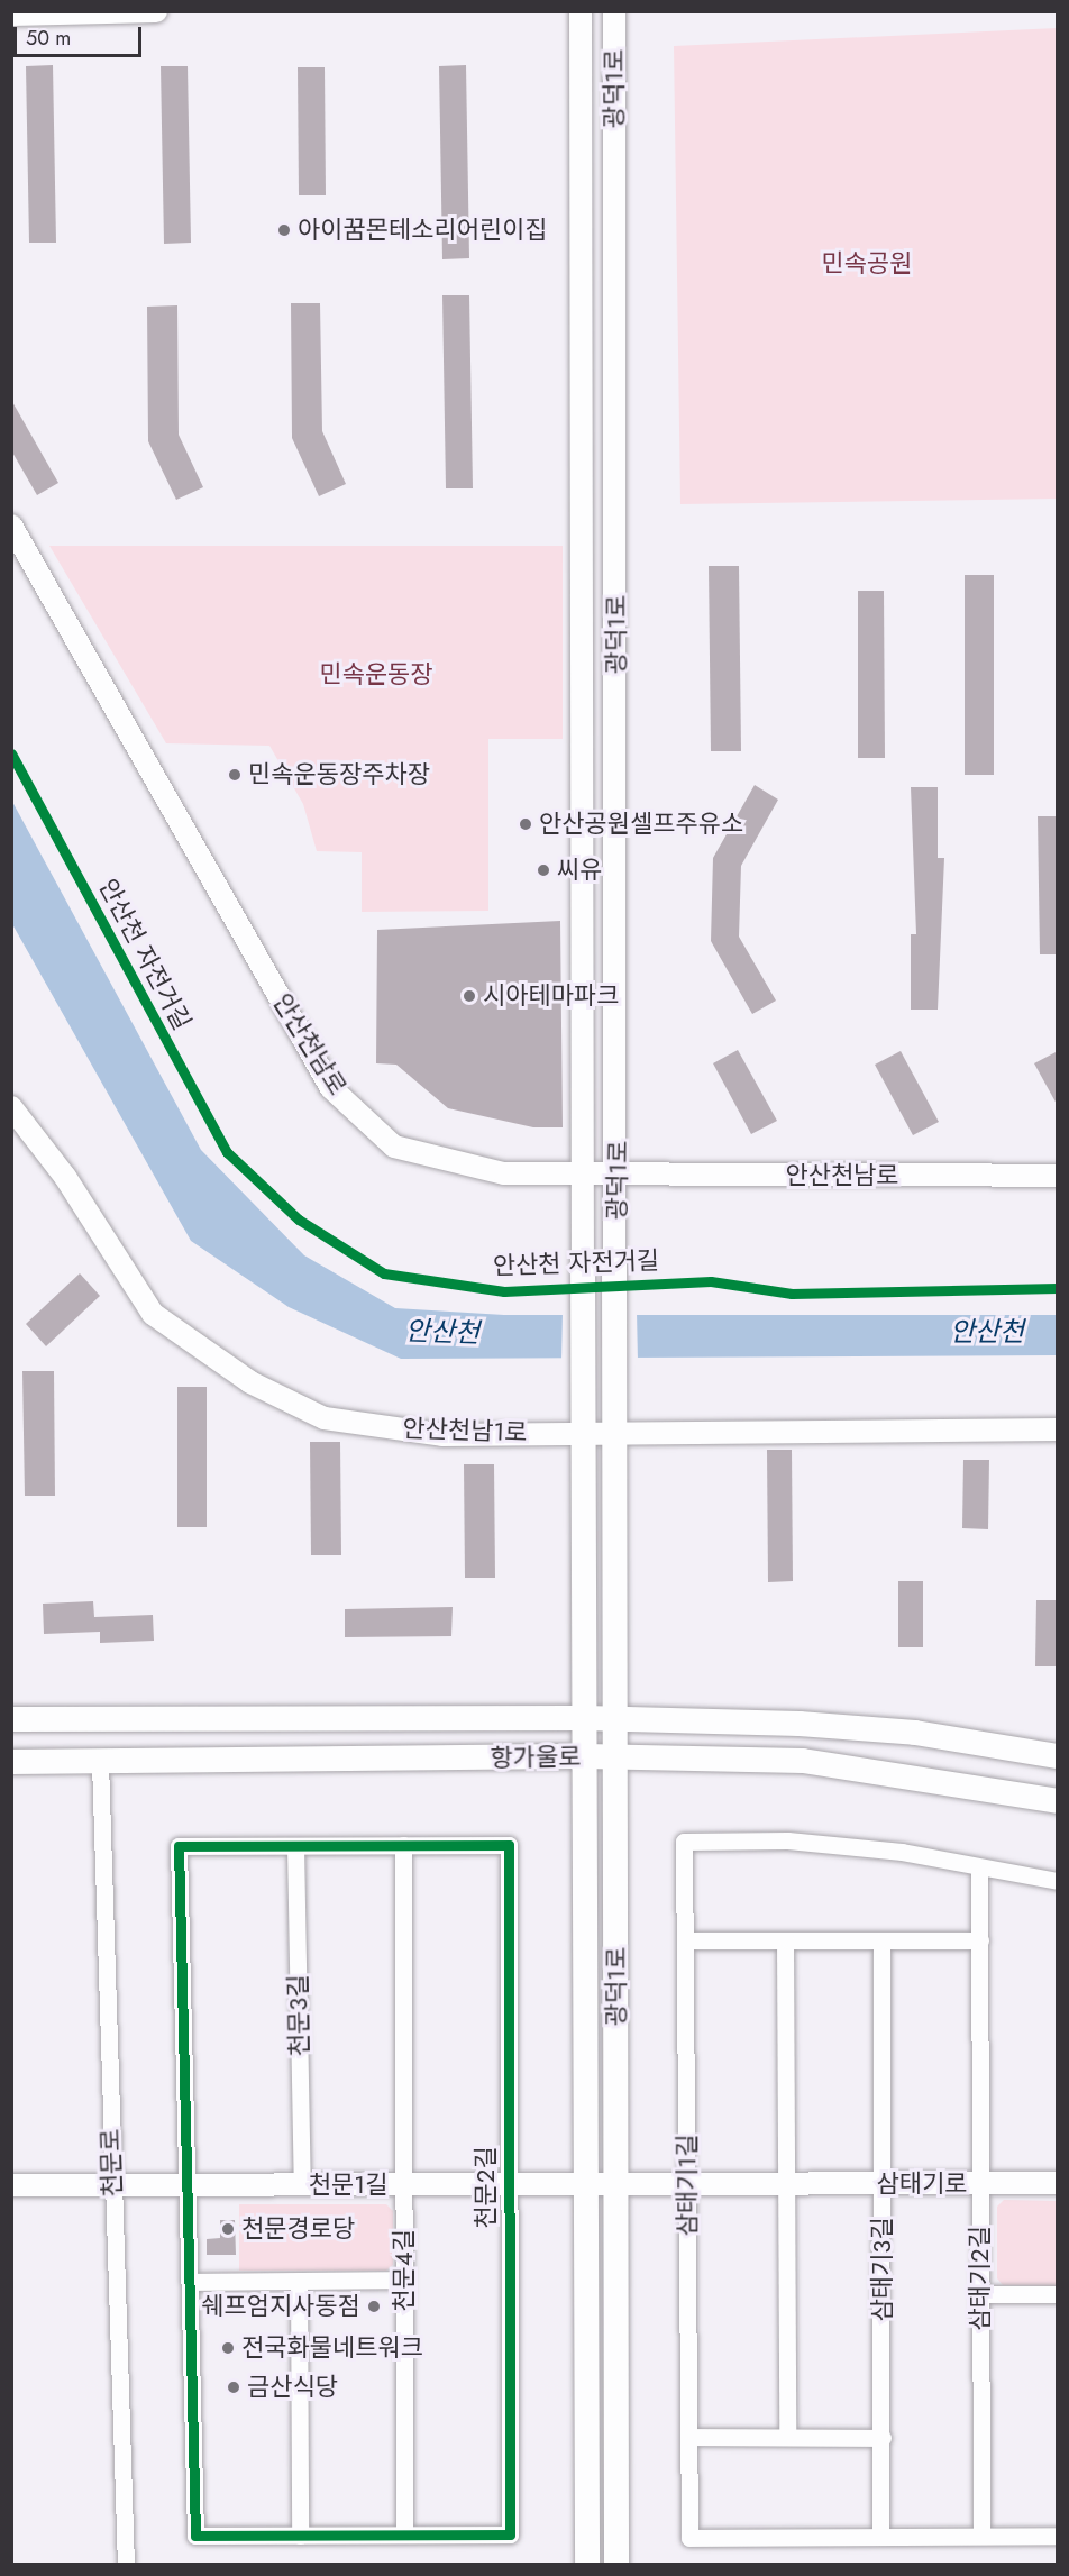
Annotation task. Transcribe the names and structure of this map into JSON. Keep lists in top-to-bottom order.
{
  "streets": {
    "main road": ["광덕1로", "항가울로"],
    "street": [
      "안산천남로",
      "안산천남1로",
      "천문3길",
      "천문로",
      "삼태기로",
      "천문1길",
      "삼태기1길",
      "천문2길",
      "삼태기3길",
      "천문4길",
      "삼태기2길"
    ],
    "cycle path": ["안산천 자전거길"]
  },
  "crossings": [
    ["광덕1로", "안산천남로"],
    ["광덕1로", "안산천남1로"],
    ["광덕1로", "항가울로"],
    ["광덕1로", "삼태기로"],
    ["광덕1로", "천문1길"],
    ["항가울로", "천문로"],
    ["천문3길", "천문1길"],
    ["천문3길", "천문2길"],
    ["천문로", "천문1길"],
    ["삼태기로", "천문1길"],
    ["삼태기로", "삼태기1길"],
    ["삼태기로", "삼태기3길"],
    ["삼태기로", "삼태기2길"],
    ["천문1길", "천문2길"],
    ["천문1길", "천문4길"],
    ["삼태기1길", "삼태기3길"],
    ["삼태기1길", "삼태기2길"],
    ["천문2길", "천문4길"]
  ],
  "water": ["안산천"],
  "parks": ["민속공원", "민속운동장"],
  "places": [
    "아이꿈몬테소리어린이집",
    "민속운동장주차장",
    "안산공원셀프주유소",
    "씨유",
    "시아테마파크",
    "천문경로당",
    "쉐프엄지사동점",
    "전국화물네트워크",
    "금산식당"
  ],
  "scale_bar": "50 m"
}
